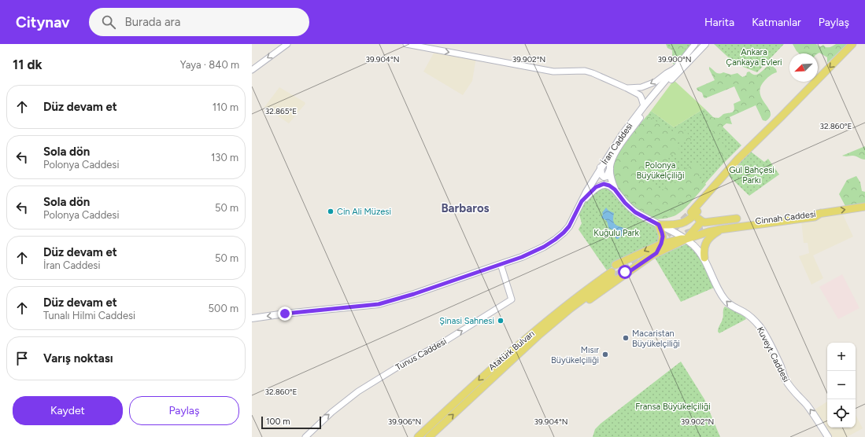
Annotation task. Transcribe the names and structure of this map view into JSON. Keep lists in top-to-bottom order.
{
  "streets": {
    "main road": [
      "İran Caddesi",
      "Cinnah Caddesi",
      "Atatürk Bulvarı",
      "Kuveyt Caddesi"
    ],
    "street": ["Tunus Caddesi"]
  },
  "crossings": [
    ["İran Caddesi", "Tunus Caddesi"],
    ["İran Caddesi", "Kuveyt Caddesi"]
  ],
  "one_way": ["İran Caddesi", "Tunus Caddesi", "Kuveyt Caddesi"],
  "districts": ["Barbaros"],
  "parks": [
    "Ankara Çankaya Evleri",
    "Polonya Büyükelçiliği",
    "Gül Bahçesi Parkı",
    "Kuğulu Park",
    "Fransa Büyükelçiliği"
  ],
  "places": [
    "Cin Ali Müzesi",
    "Şinasi Sahnesi",
    "Macaristan Büyükelçiliği",
    "Mısır Büyükelçiliği"
  ],
  "scale_bar": "100 m",
  "north": "bottom left",
  "page": {
    "header": "Citynav",
    "search": "Burada ara",
    "nav": ["Harita", "Katmanlar", "Paylaş"],
    "heading": ["11 dk", "Yaya · 840 m"],
    "list": [
      ["Düz devam et", "110 m"],
      ["Sola dön", "Polonya Caddesi", "130 m"],
      ["Sola dön", "Polonya Caddesi", "50 m"],
      ["Düz devam et", "İran Caddesi", "50 m"],
      ["Düz devam et", "Tunalı Hilmi Caddesi", "500 m"],
      "Varış noktası"
    ],
    "map_buttons": ["+", "−"],
    "buttons": ["Kaydet", "Paylaş"],
    "scale": "100 m"
  },
  "coordinates": [
    "39.904°N",
    "39.902°N",
    "39.900°N",
    "32.865°E",
    "32.860°E",
    "39.906°N"
  ]
}
